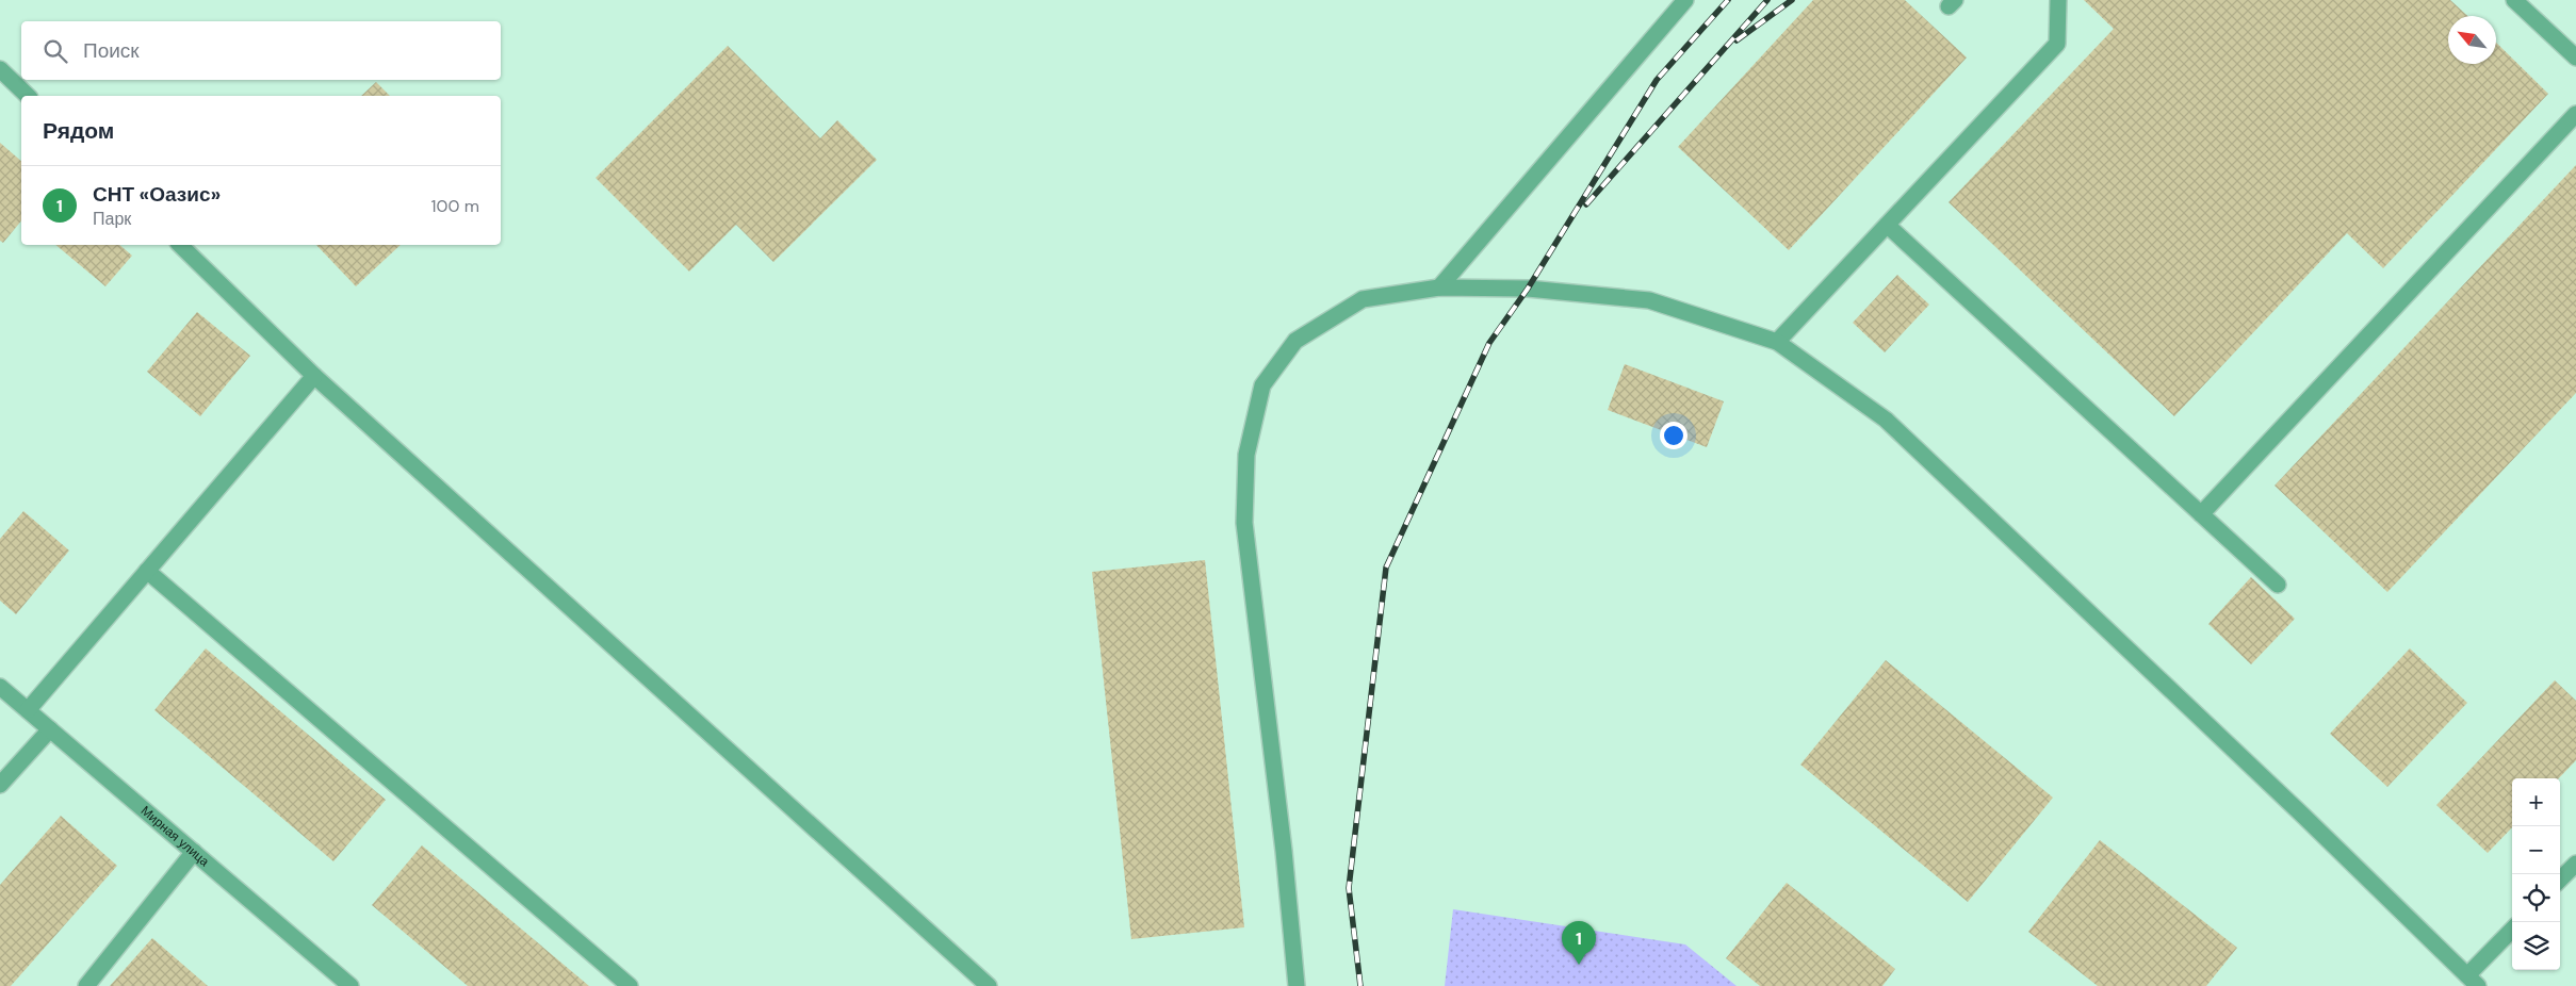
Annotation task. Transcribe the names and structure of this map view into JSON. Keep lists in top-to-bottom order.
{
  "streets": {
    "street": ["Мирная улица"]
  },
  "north": "top left",
  "page": {
    "search": "Поиск",
    "heading": "Рядом",
    "list": [
      {
        "mark": "1",
        "name": "СНТ «Оазис»",
        "note": "Парк",
        "value": "100 m"
      }
    ],
    "map_buttons": ["+", "−"],
    "pins": "1"
  }
}
